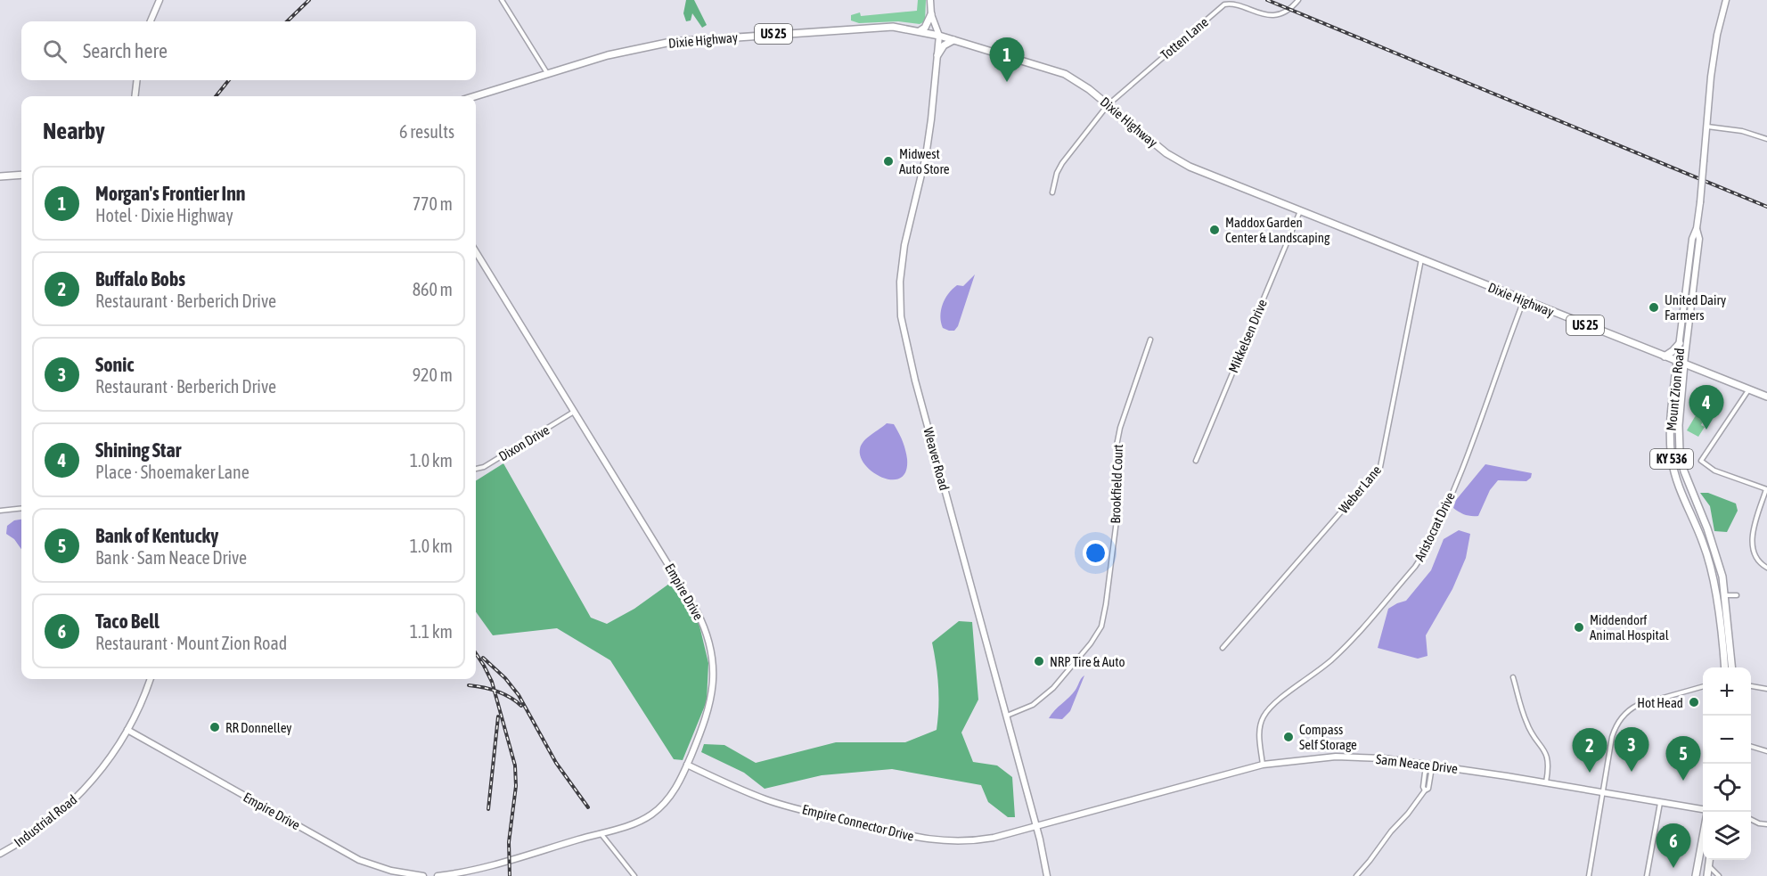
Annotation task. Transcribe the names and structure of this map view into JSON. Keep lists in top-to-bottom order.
{
  "streets": {
    "main road": [
      "US 25",
      "Dixie Highway",
      "Mount Zion Road",
      "KY 536"
    ],
    "street": [
      "Totten Lane",
      "Mikkelsen Drive",
      "Dixon Drive",
      "Weaver Road",
      "Brookfield Court",
      "Weber Lane",
      "Aristocrat Drive",
      "Empire Drive",
      "Sam Neace Drive",
      "Industrial Road",
      "Empire Connector Drive"
    ]
  },
  "crossings": [
    ["Totten Lane", "Dixie Highway"],
    ["Dixie Highway", "Mikkelsen Drive"],
    ["Dixie Highway", "Mount Zion Road"],
    ["Dixie Highway", "Weaver Road"],
    ["Dixie Highway", "Weber Lane"],
    ["Dixie Highway", "Aristocrat Drive"],
    ["Dixon Drive", "Empire Drive"],
    ["Weaver Road", "Brookfield Court"],
    ["Weaver Road", "Sam Neace Drive"],
    ["Weaver Road", "Empire Connector Drive"],
    ["Aristocrat Drive", "Sam Neace Drive"],
    ["Empire Drive", "Industrial Road"],
    ["Empire Drive", "Empire Connector Drive"],
    ["Sam Neace Drive", "Empire Connector Drive"]
  ],
  "places": [
    "Midwest Auto Store",
    "Maddox Garden Center & Landscaping",
    "United Dairy Farmers",
    "Middendorf Animal Hospital",
    "NRP Tire & Auto",
    "Hot Head",
    "RR Donnelley",
    "Compass Self Storage"
  ],
  "page": {
    "search": "Search here",
    "pins": [
      "1",
      "4",
      "3",
      "2",
      "5",
      "6"
    ],
    "heading": ["Nearby", "6 results"],
    "list": [
      {
        "mark": "1",
        "name": "Morgan's Frontier Inn",
        "note": "Hotel · Dixie Highway",
        "value": "770 m"
      },
      {
        "mark": "2",
        "name": "Buffalo Bobs",
        "note": "Restaurant · Berberich Drive",
        "value": "860 m"
      },
      {
        "mark": "3",
        "name": "Sonic",
        "note": "Restaurant · Berberich Drive",
        "value": "920 m"
      },
      {
        "mark": "4",
        "name": "Shining Star",
        "note": "Place · Shoemaker Lane",
        "value": "1.0 km"
      },
      {
        "mark": "5",
        "name": "Bank of Kentucky",
        "note": "Bank · Sam Neace Drive",
        "value": "1.0 km"
      },
      {
        "mark": "6",
        "name": "Taco Bell",
        "note": "Restaurant · Mount Zion Road",
        "value": "1.1 km"
      }
    ],
    "map_buttons": ["+", "−"]
  }
}
